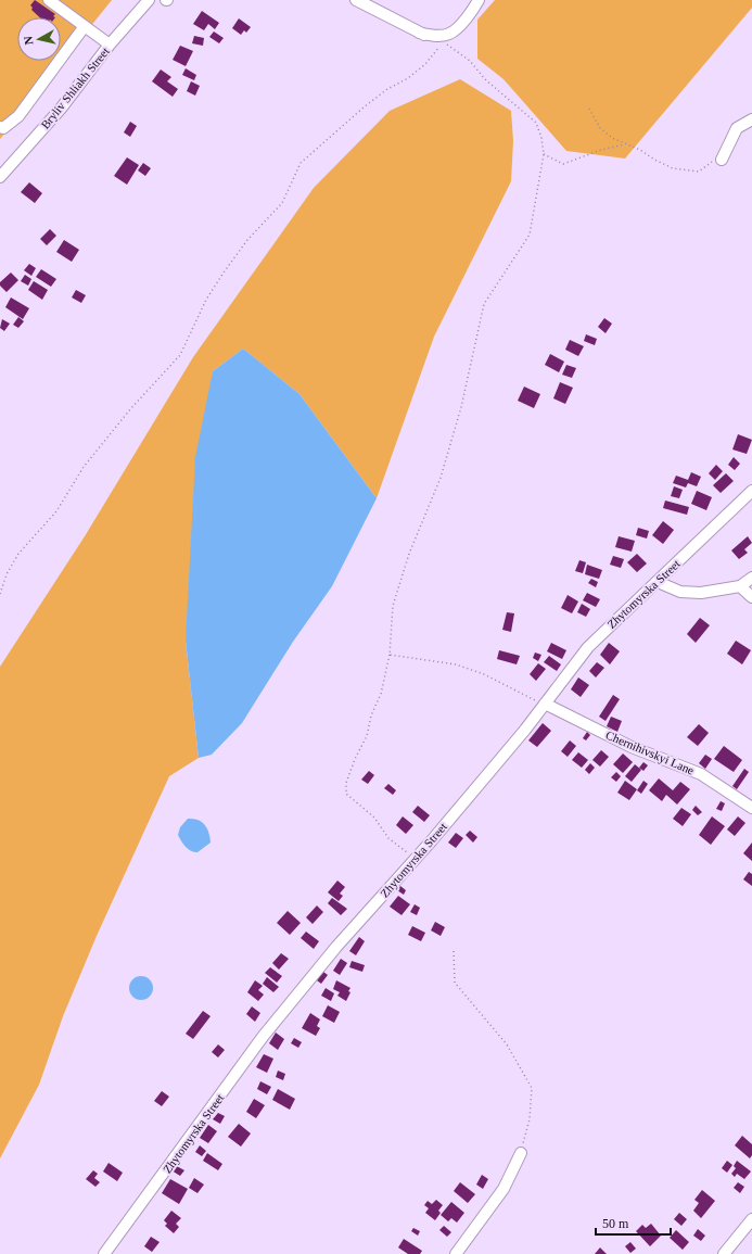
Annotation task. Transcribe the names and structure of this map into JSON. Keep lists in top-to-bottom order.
{
  "streets": {
    "street": ["Bryliv Shliakh Street", "Zhytomyrska Street", "Chernihivskyi Lane"]
  },
  "crossings": [
    ["Zhytomyrska Street", "Chernihivskyi Lane"]
  ],
  "scale_bar": "50 m",
  "north": "left"
}
